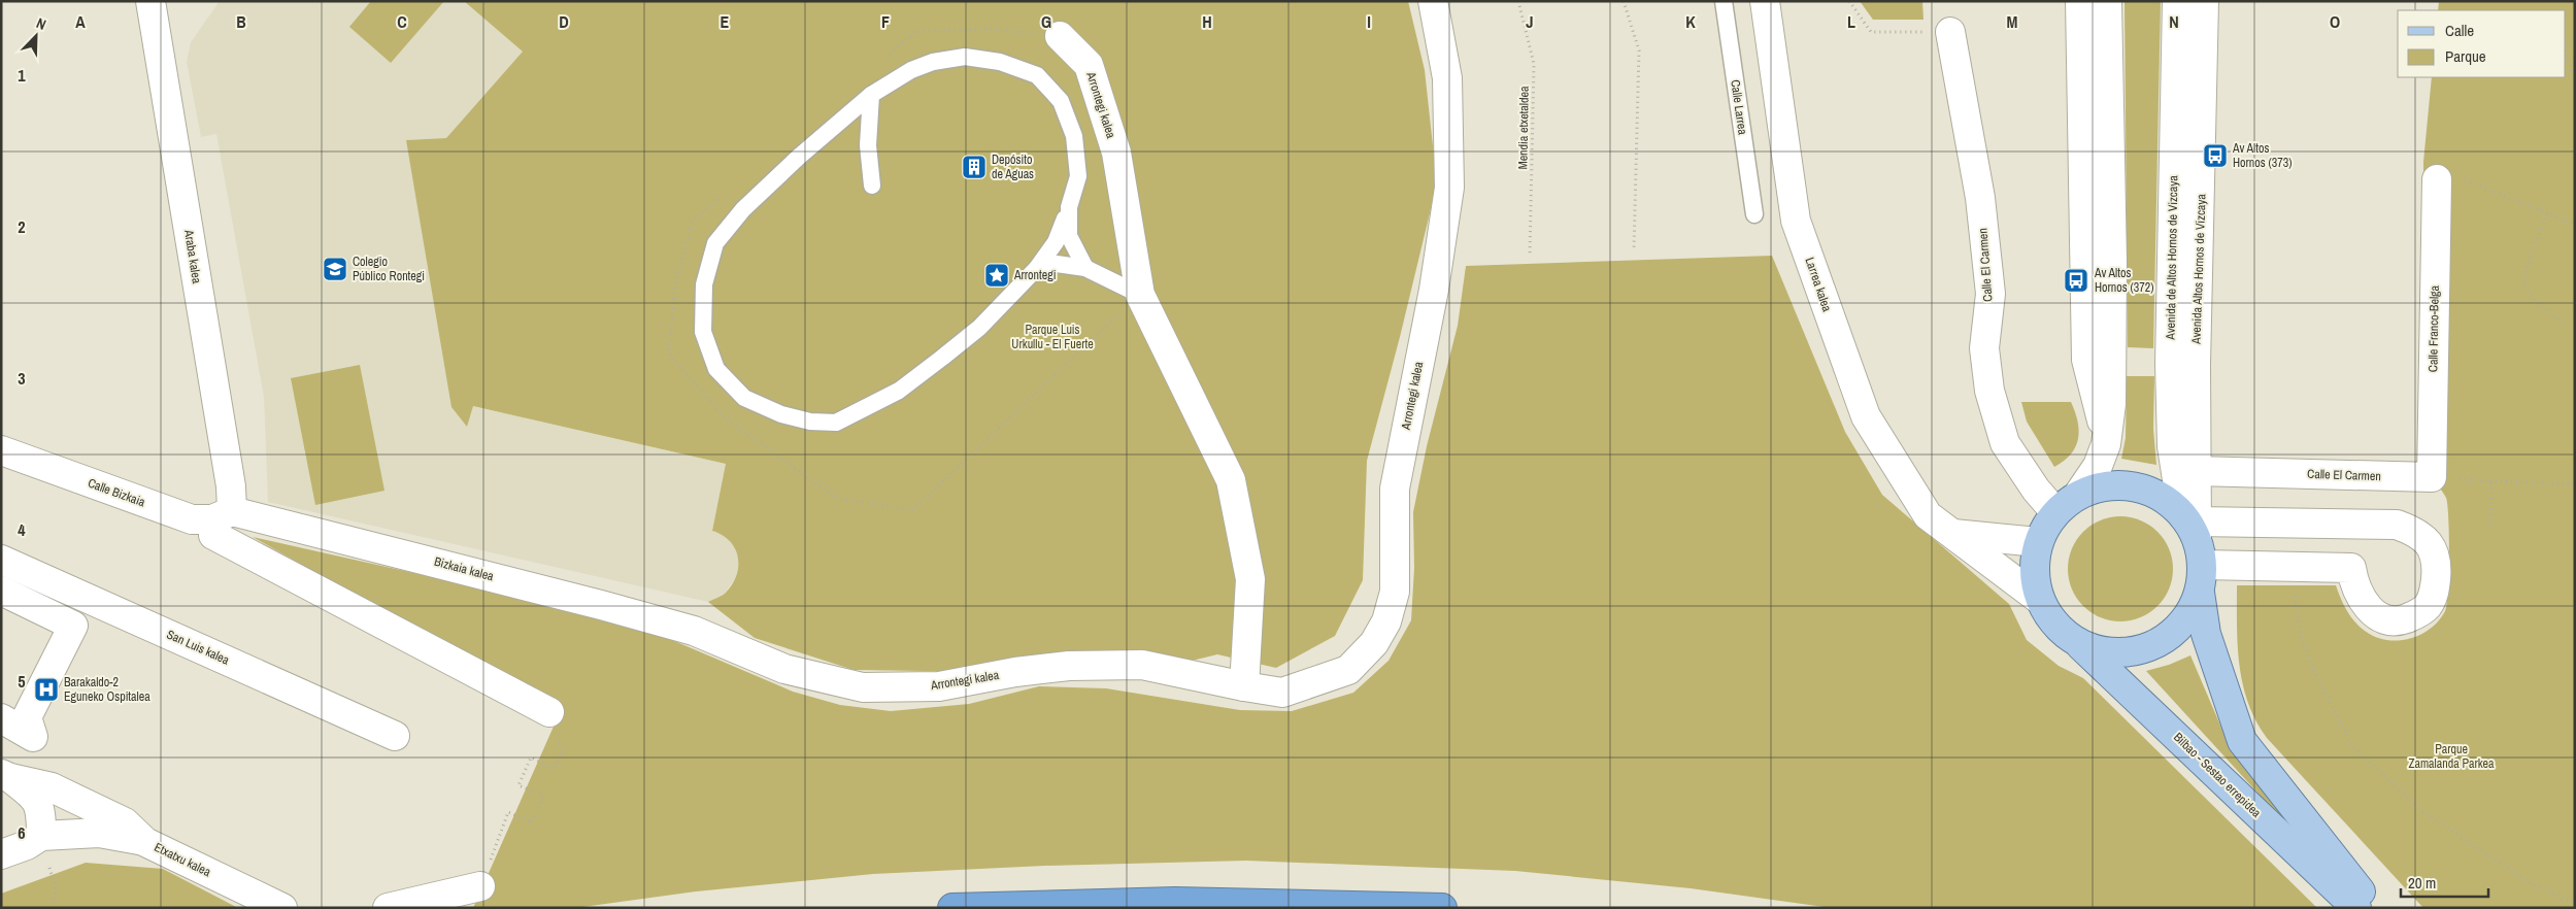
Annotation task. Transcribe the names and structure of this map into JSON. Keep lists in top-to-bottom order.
{
  "streets": {
    "main road": ["Bilbao - Sestao errepidea"],
    "street": [
      "Arrontegi kalea",
      "Araba kalea",
      "Avenida de Altos Hornos de Vizcaya",
      "Calle El Carmen",
      "Avenida Altos Hornos de Vizcaya",
      "Larrea kalea",
      "Calle Franco-Belga",
      "Calle Bizkaia",
      "Bizkaia kalea",
      "San Luis kalea",
      "Etxatxu kalea"
    ],
    "lane": ["Calle Larrea"],
    "path": ["Mendia etxetaldea"]
  },
  "crossings": [
    ["Arrontegi kalea", "Bizkaia kalea"],
    ["Araba kalea", "Calle Bizkaia"],
    ["Araba kalea", "Bizkaia kalea"],
    ["Avenida de Altos Hornos de Vizcaya", "Calle El Carmen"],
    ["Avenida de Altos Hornos de Vizcaya", "Avenida Altos Hornos de Vizcaya"],
    ["Avenida de Altos Hornos de Vizcaya", "Larrea kalea"],
    ["Avenida de Altos Hornos de Vizcaya", "Bilbao - Sestao errepidea"],
    ["Calle El Carmen", "Avenida Altos Hornos de Vizcaya"],
    ["Calle El Carmen", "Larrea kalea"],
    ["Calle El Carmen", "Calle Franco-Belga"],
    ["Calle El Carmen", "Bilbao - Sestao errepidea"],
    ["Avenida Altos Hornos de Vizcaya", "Larrea kalea"],
    ["Avenida Altos Hornos de Vizcaya", "Bilbao - Sestao errepidea"],
    ["Larrea kalea", "Bilbao - Sestao errepidea"],
    ["Calle Bizkaia", "Bizkaia kalea"]
  ],
  "parks": ["Parque Luis Urkullu - El Fuerte", "Parque Zamalanda Parkea"],
  "places": {
    "bus stop": ["Av Altos Hornos (373)", "Av Altos Hornos (372)"],
    "building": ["Depósito de Aguas"],
    "school or university": ["Colegio Público Rontegi"],
    "place": ["Arrontegi"],
    "hospital": ["Barakaldo-2 Eguneko Ospitalea"]
  },
  "legend": ["Calle", "Parque"],
  "scale_bar": "20 m",
  "north": "top right",
  "grid": {
    "columns": [
      "A",
      "B",
      "C",
      "D",
      "E",
      "F",
      "G",
      "H",
      "I",
      "J",
      "K",
      "L",
      "M",
      "N",
      "O"
    ],
    "rows": [
      "1",
      "2",
      "3",
      "4",
      "5",
      "6"
    ]
  }
}
